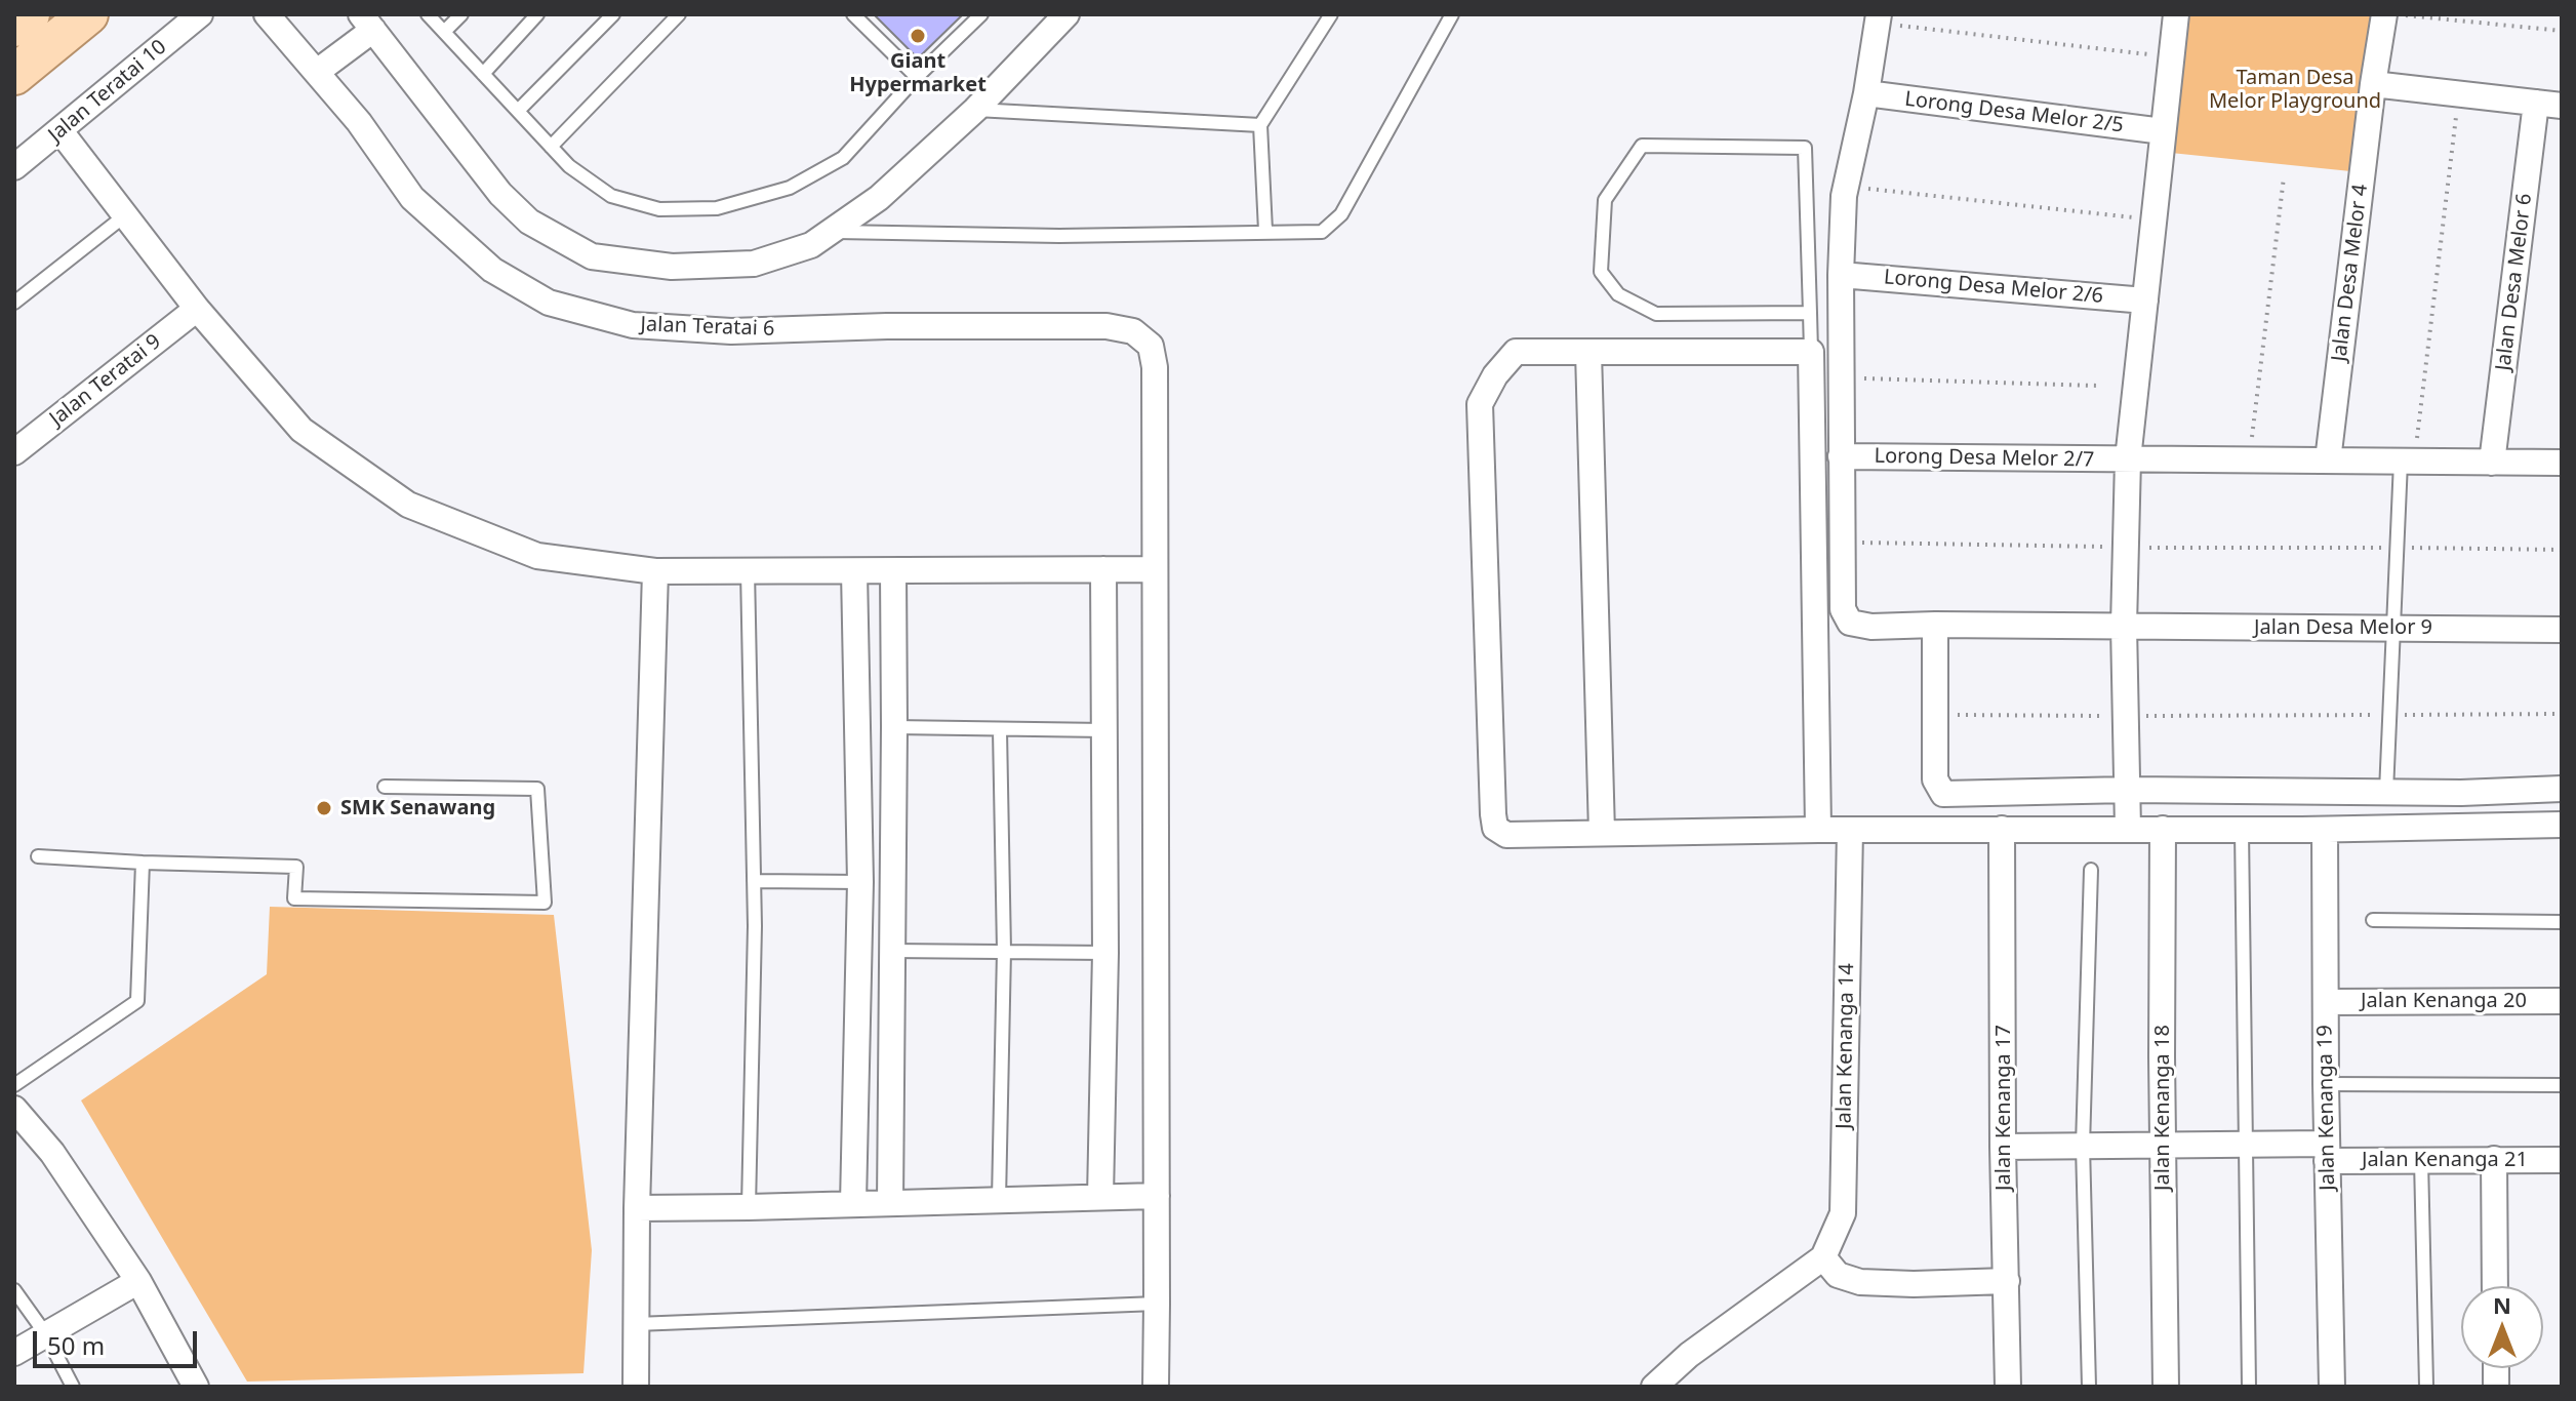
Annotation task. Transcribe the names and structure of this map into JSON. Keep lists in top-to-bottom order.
{
  "streets": {
    "street": [
      "Jalan Teratai 10",
      "Lorong Desa Melor 2/5",
      "Jalan Desa Melor 4",
      "Jalan Desa Melor 6",
      "Lorong Desa Melor 2/6",
      "Jalan Teratai 6",
      "Jalan Teratai 9",
      "Lorong Desa Melor 2/7",
      "Jalan Desa Melor 9",
      "Jalan Kenanga 20",
      "Jalan Kenanga 14",
      "Jalan Kenanga 17",
      "Jalan Kenanga 18",
      "Jalan Kenanga 19",
      "Jalan Kenanga 21"
    ]
  },
  "crossings": [
    ["Jalan Desa Melor 4", "Lorong Desa Melor 2/7"],
    ["Jalan Desa Melor 6", "Lorong Desa Melor 2/7"],
    ["Jalan Kenanga 20", "Jalan Kenanga 19"],
    ["Jalan Kenanga 17", "Jalan Kenanga 21"],
    ["Jalan Kenanga 18", "Jalan Kenanga 21"],
    ["Jalan Kenanga 19", "Jalan Kenanga 21"]
  ],
  "parks": ["Taman Desa Melor Playground"],
  "places": ["Giant Hypermarket", "SMK Senawang"],
  "scale_bar": "50 m",
  "north": "top"
}
